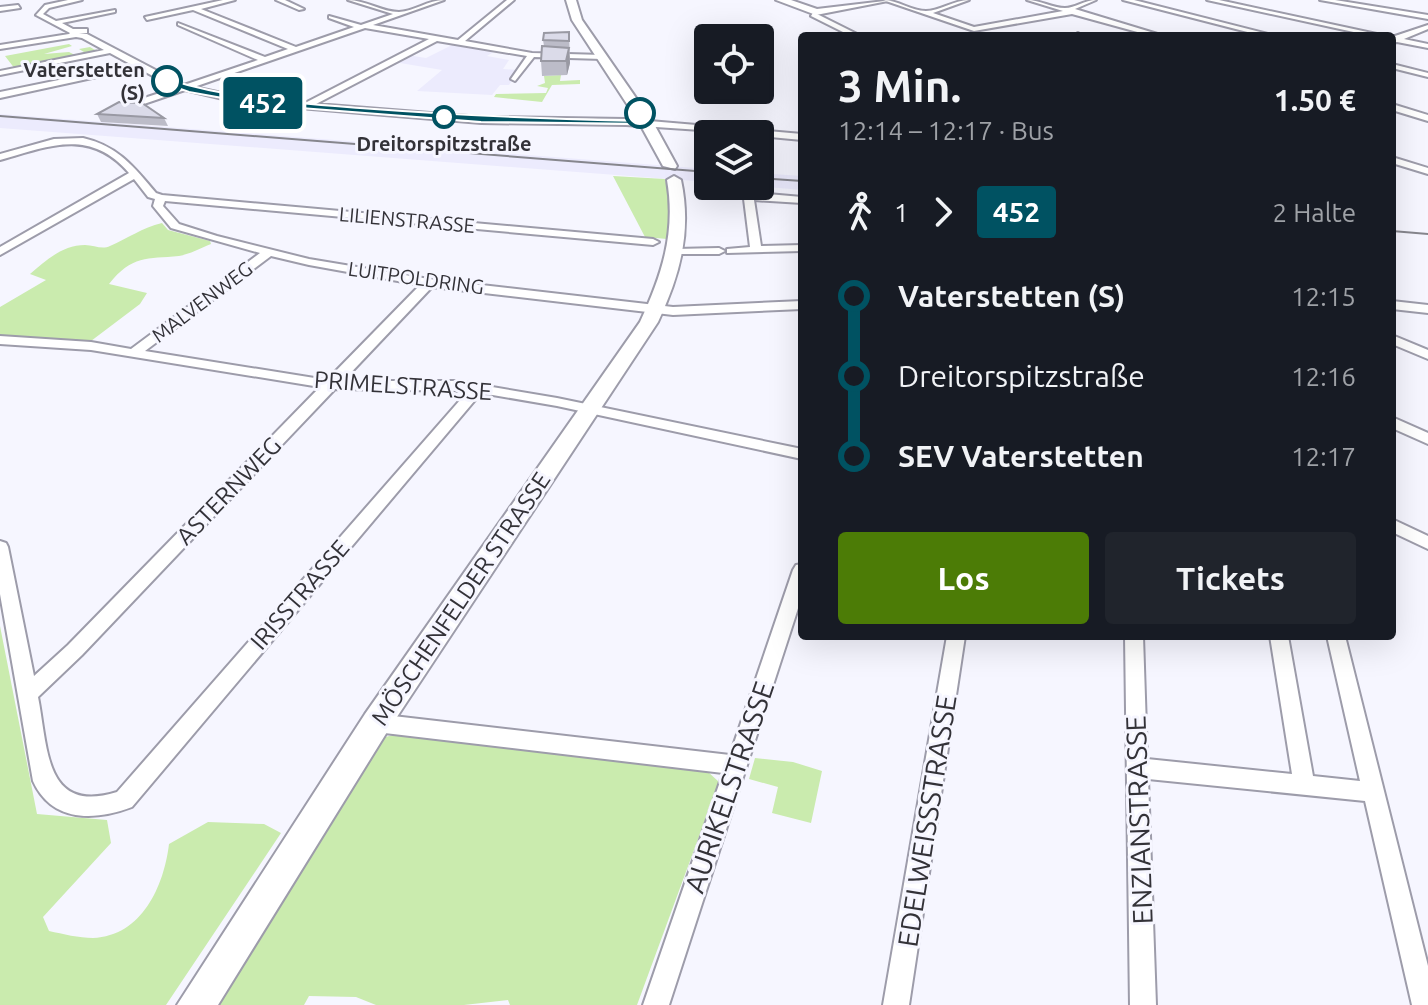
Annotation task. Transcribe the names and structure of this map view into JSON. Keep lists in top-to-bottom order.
{
  "streets": {
    "street": [
      "LILIENSTRASSE",
      "LUITPOLDRING",
      "MALVENWEG",
      "PRIMELSTRASSE",
      "ASTERNWEG",
      "IRISSTRASSE",
      "MÖSCHENFELDER STRASSE",
      "AURIKELSTRASSE",
      "ENZIANSTRASSE",
      "EDELWEISSSTRASSE"
    ]
  },
  "crossings": [
    ["LILIENSTRASSE", "LUITPOLDRING"],
    ["LUITPOLDRING", "MALVENWEG"],
    ["LUITPOLDRING", "ASTERNWEG"],
    ["LUITPOLDRING", "MÖSCHENFELDER STRASSE"],
    ["MALVENWEG", "PRIMELSTRASSE"],
    ["PRIMELSTRASSE", "ASTERNWEG"],
    ["PRIMELSTRASSE", "IRISSTRASSE"],
    ["PRIMELSTRASSE", "MÖSCHENFELDER STRASSE"],
    ["ASTERNWEG", "IRISSTRASSE"]
  ],
  "places": ["Vaterstetten (S)", "Dreitorspitzstraße"],
  "lines": ["bus line 452"],
  "page": {
    "on_map": "452",
    "heading": ["3 Min.", "12:14 – 12:17 · Bus", "1.50 €"],
    "legs": ["1", "452", "2 Halte"],
    "list": [
      {
        "name": "Vaterstetten (S)",
        "value": "12:15"
      },
      {
        "name": "Dreitorspitzstraße",
        "value": "12:16"
      },
      {
        "name": "SEV Vaterstetten",
        "value": "12:17"
      }
    ],
    "buttons": ["Los", "Tickets"]
  }
}
